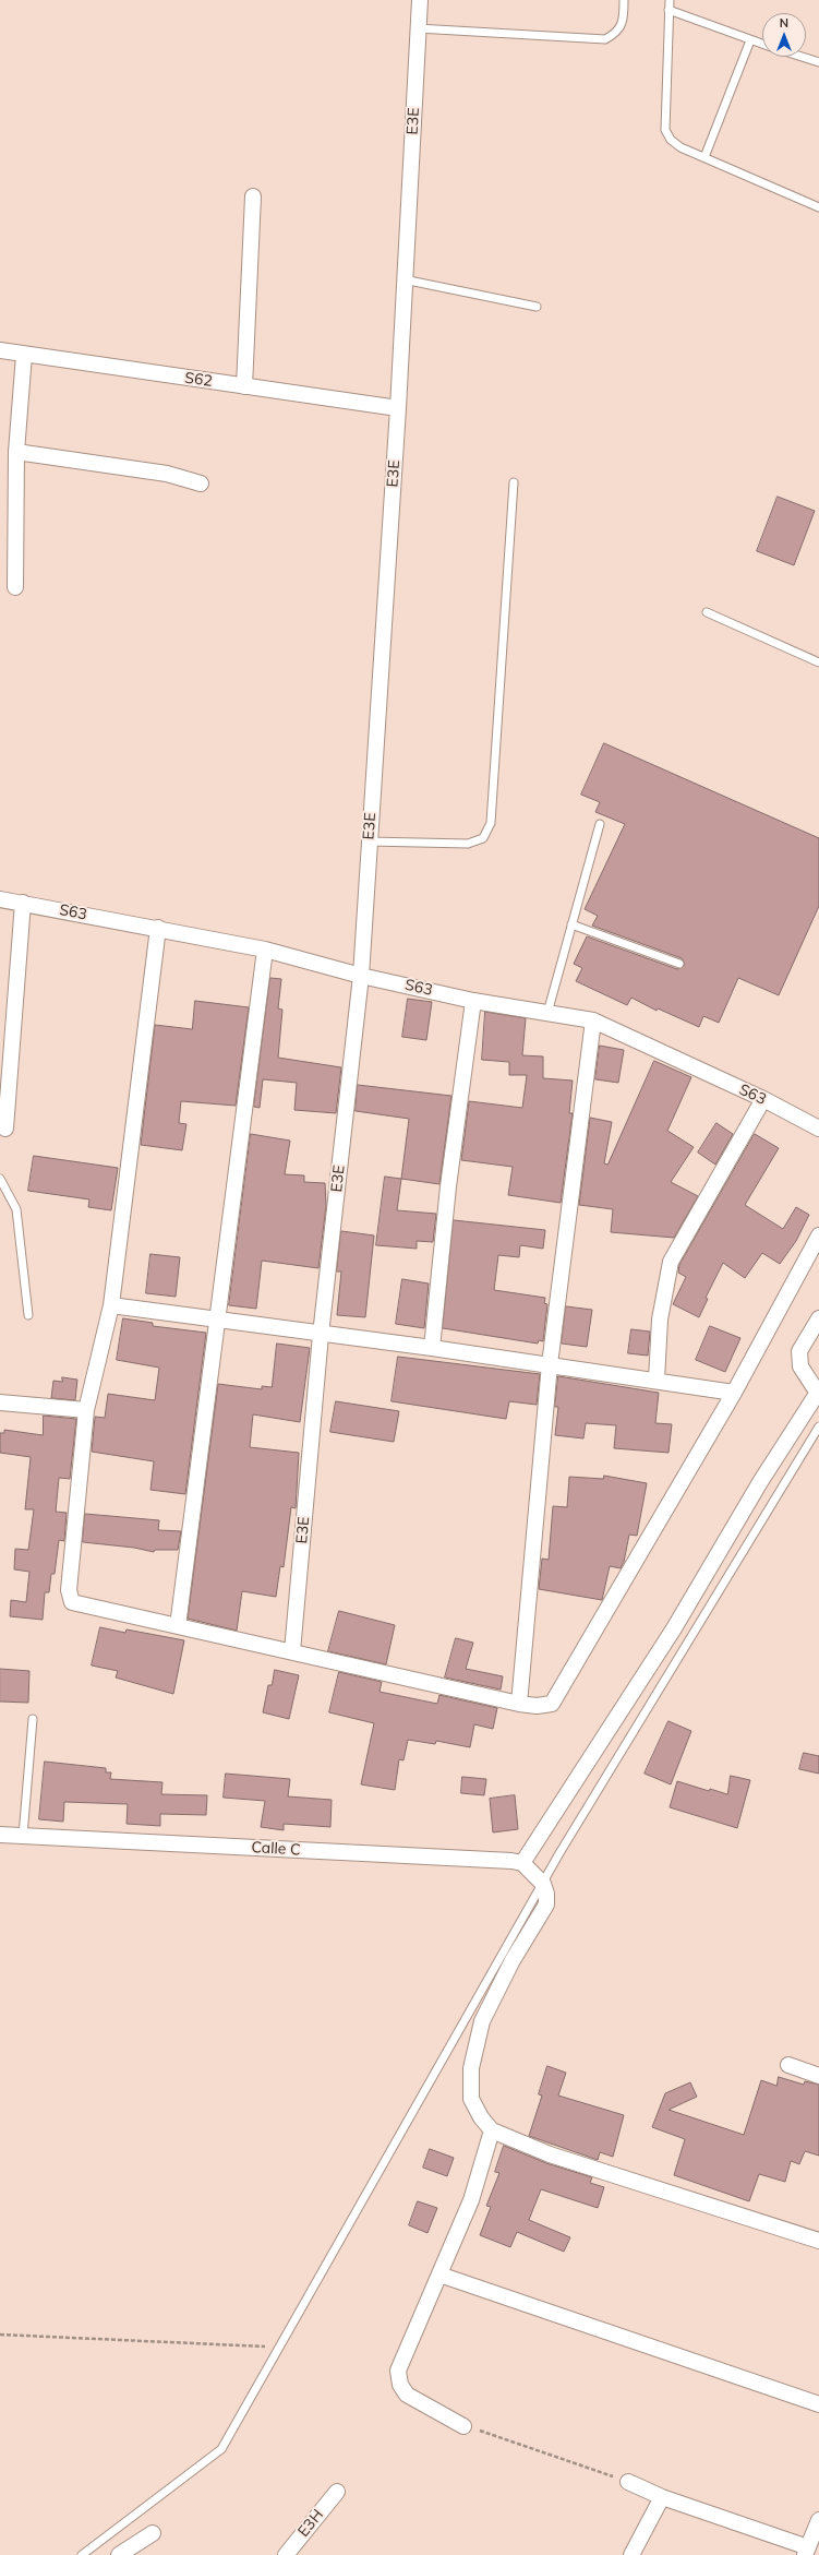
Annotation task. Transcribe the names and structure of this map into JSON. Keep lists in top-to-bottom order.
{
  "streets": {
    "street": [
      "E3E",
      "S62",
      "S63",
      "Calle C",
      "E3H"
    ]
  },
  "crossings": [
    ["E3E", "S62"],
    ["E3E", "S63"]
  ],
  "north": "top"
}
